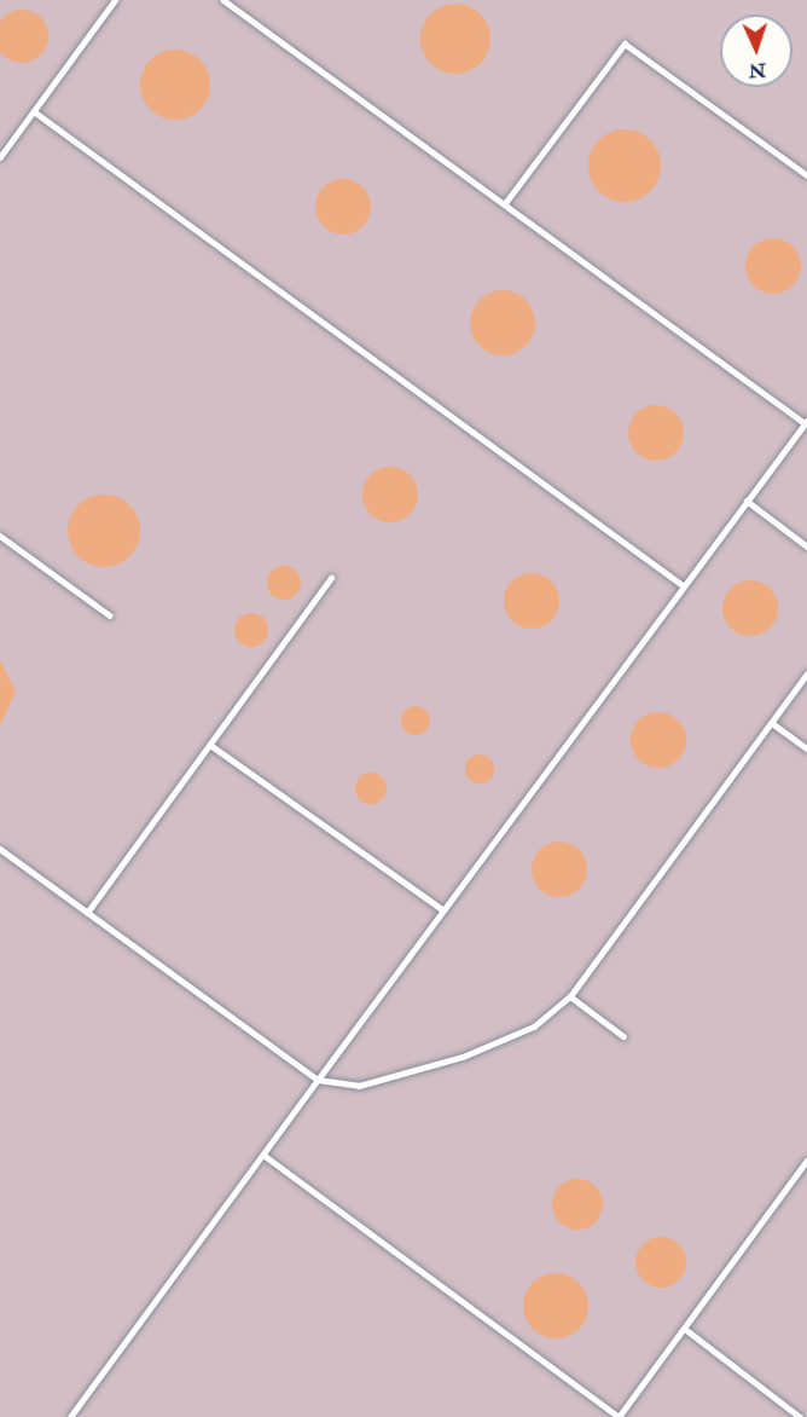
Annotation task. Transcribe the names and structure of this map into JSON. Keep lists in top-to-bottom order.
{
  "north": "bottom"
}
